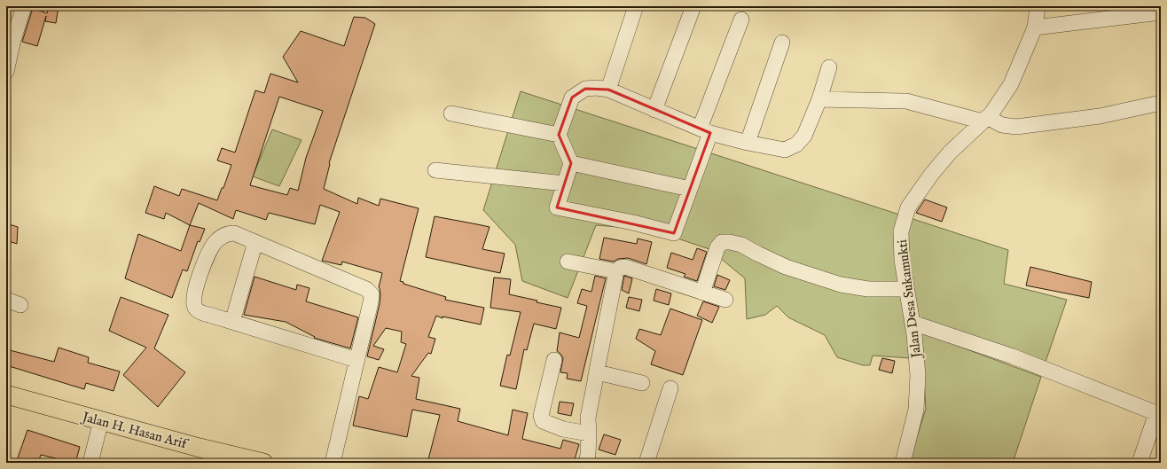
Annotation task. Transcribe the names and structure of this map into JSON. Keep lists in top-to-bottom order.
{
  "streets": {
    "main road": ["Jalan H. Hasan Arif"],
    "street": ["Jalan Desa Sukamukti"]
  }
}
